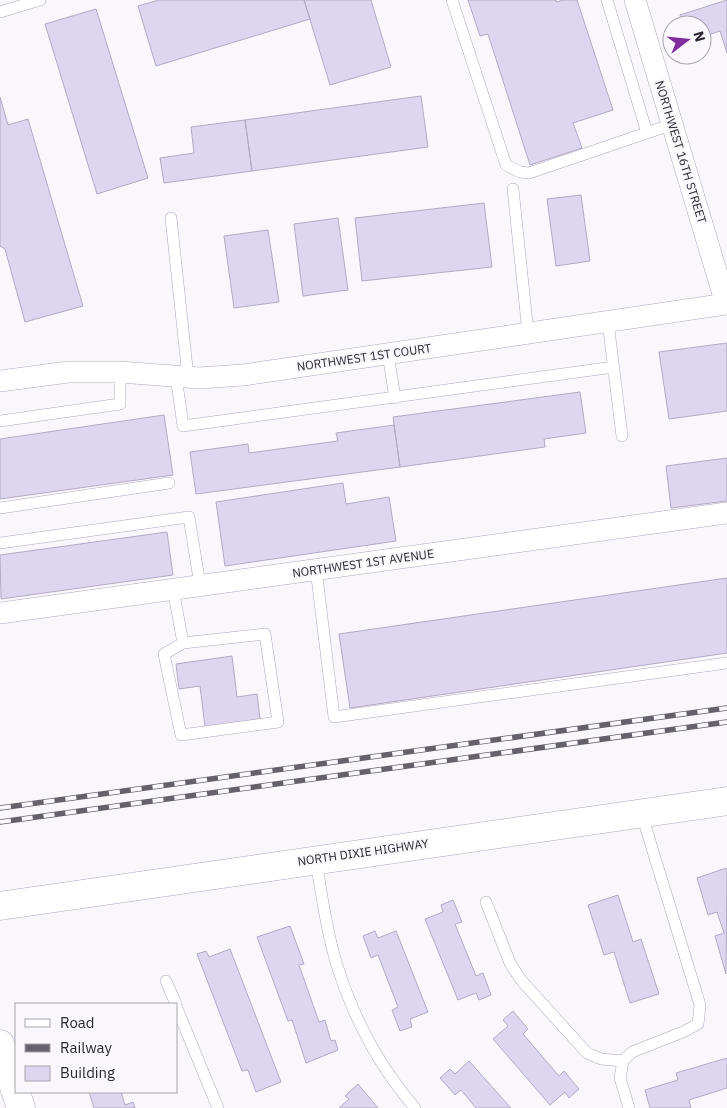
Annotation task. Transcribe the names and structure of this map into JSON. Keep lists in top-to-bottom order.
{
  "streets": {
    "main road": ["NORTH DIXIE HIGHWAY"],
    "street": ["NORTHWEST 16TH STREET", "NORTHWEST 1ST COURT", "NORTHWEST 1ST AVENUE"]
  },
  "crossings": [
    ["NORTHWEST 16TH STREET", "NORTHWEST 1ST COURT"]
  ],
  "legend": ["Road", "Railway", "Building"],
  "north": "right"
}
